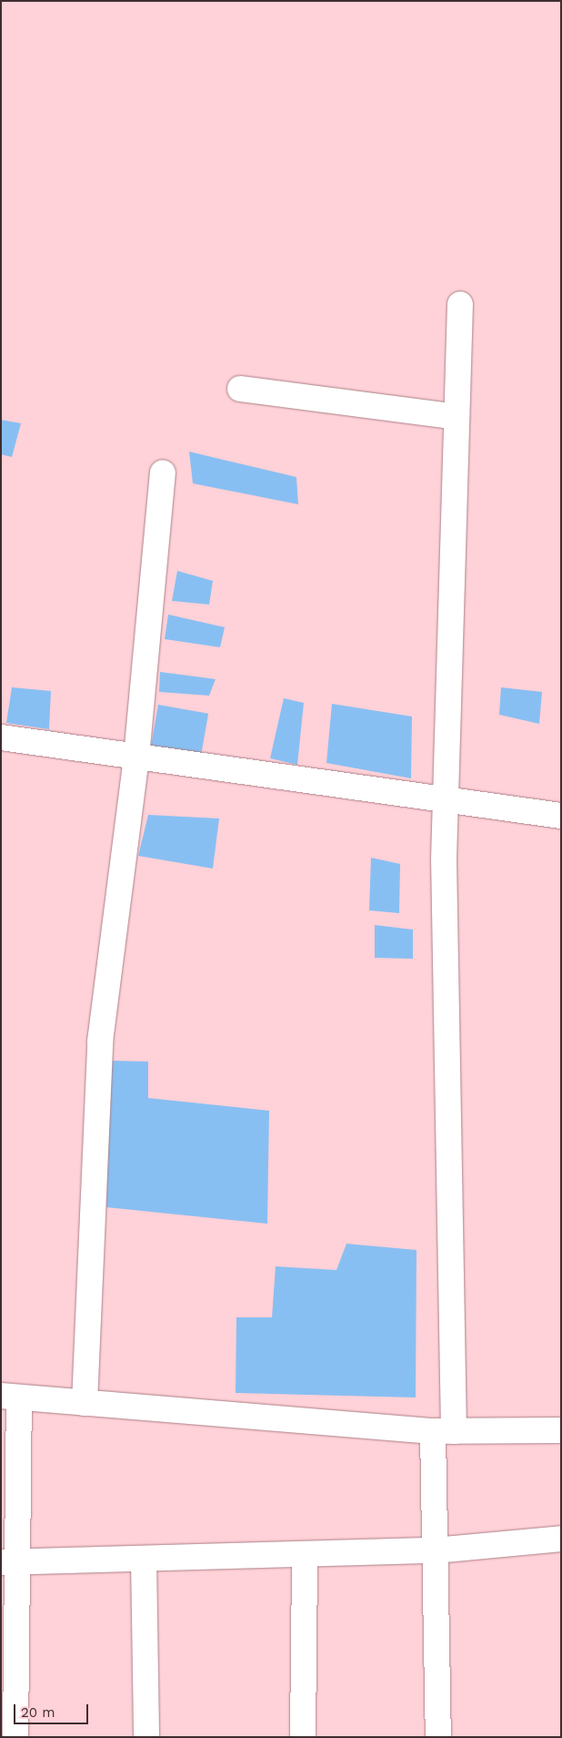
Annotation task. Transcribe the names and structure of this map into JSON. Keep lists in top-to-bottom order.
{
  "scale_bar": "20 m"
}
